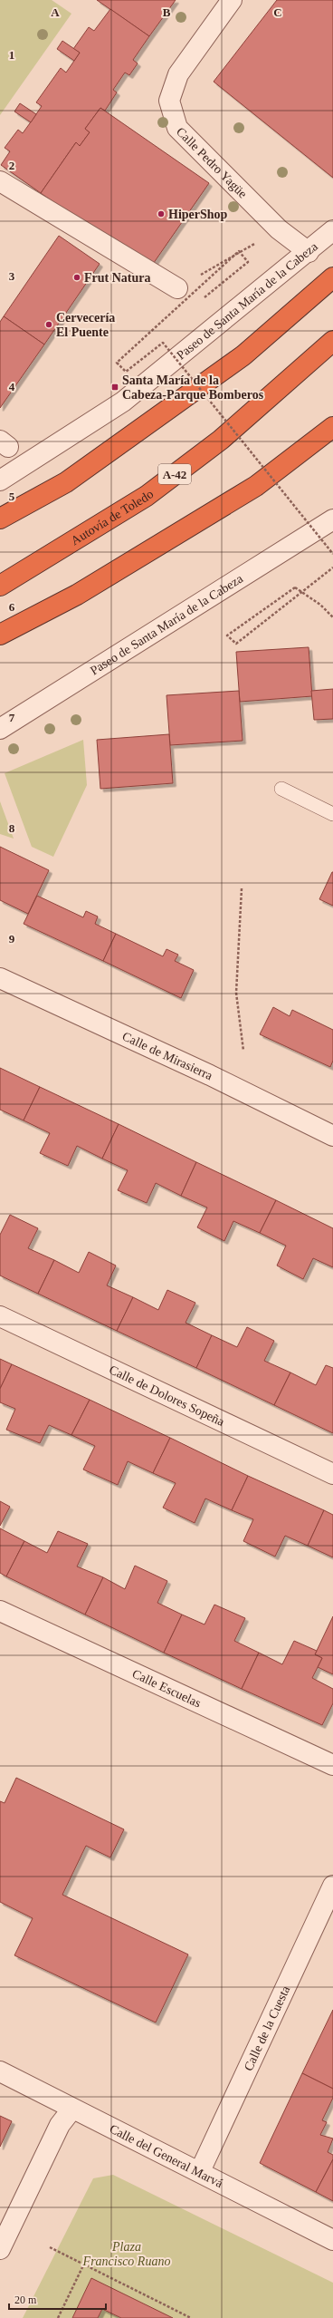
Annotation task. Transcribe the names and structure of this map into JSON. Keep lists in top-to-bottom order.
{
  "streets": {
    "highway": ["A-42", "Autovía de Toledo"],
    "street": [
      "Calle Pedro Yagüe",
      "Paseo de Santa María de la Cabeza",
      "Calle de Mirasierra",
      "Calle de Dolores Sopeña",
      "Calle Escuelas",
      "Calle de la Cuesta",
      "Calle del General Marvá"
    ]
  },
  "crossings": [
    ["Calle Pedro Yagüe", "Paseo de Santa María de la Cabeza"],
    ["Calle de la Cuesta", "Calle del General Marvá"]
  ],
  "parks": ["Plaza Francisco Ruano"],
  "places": {
    "other": ["HiperShop", "Frut Natura", "Cervecería El Puente"],
    "transit": ["Santa María de la Cabeza-Parque Bomberos"]
  },
  "scale_bar": "20 m",
  "grid": {
    "columns": ["A", "B", "C"],
    "rows": [
      "1",
      "2",
      "3",
      "4",
      "5",
      "6",
      "7",
      "8",
      "9"
    ]
  }
}
